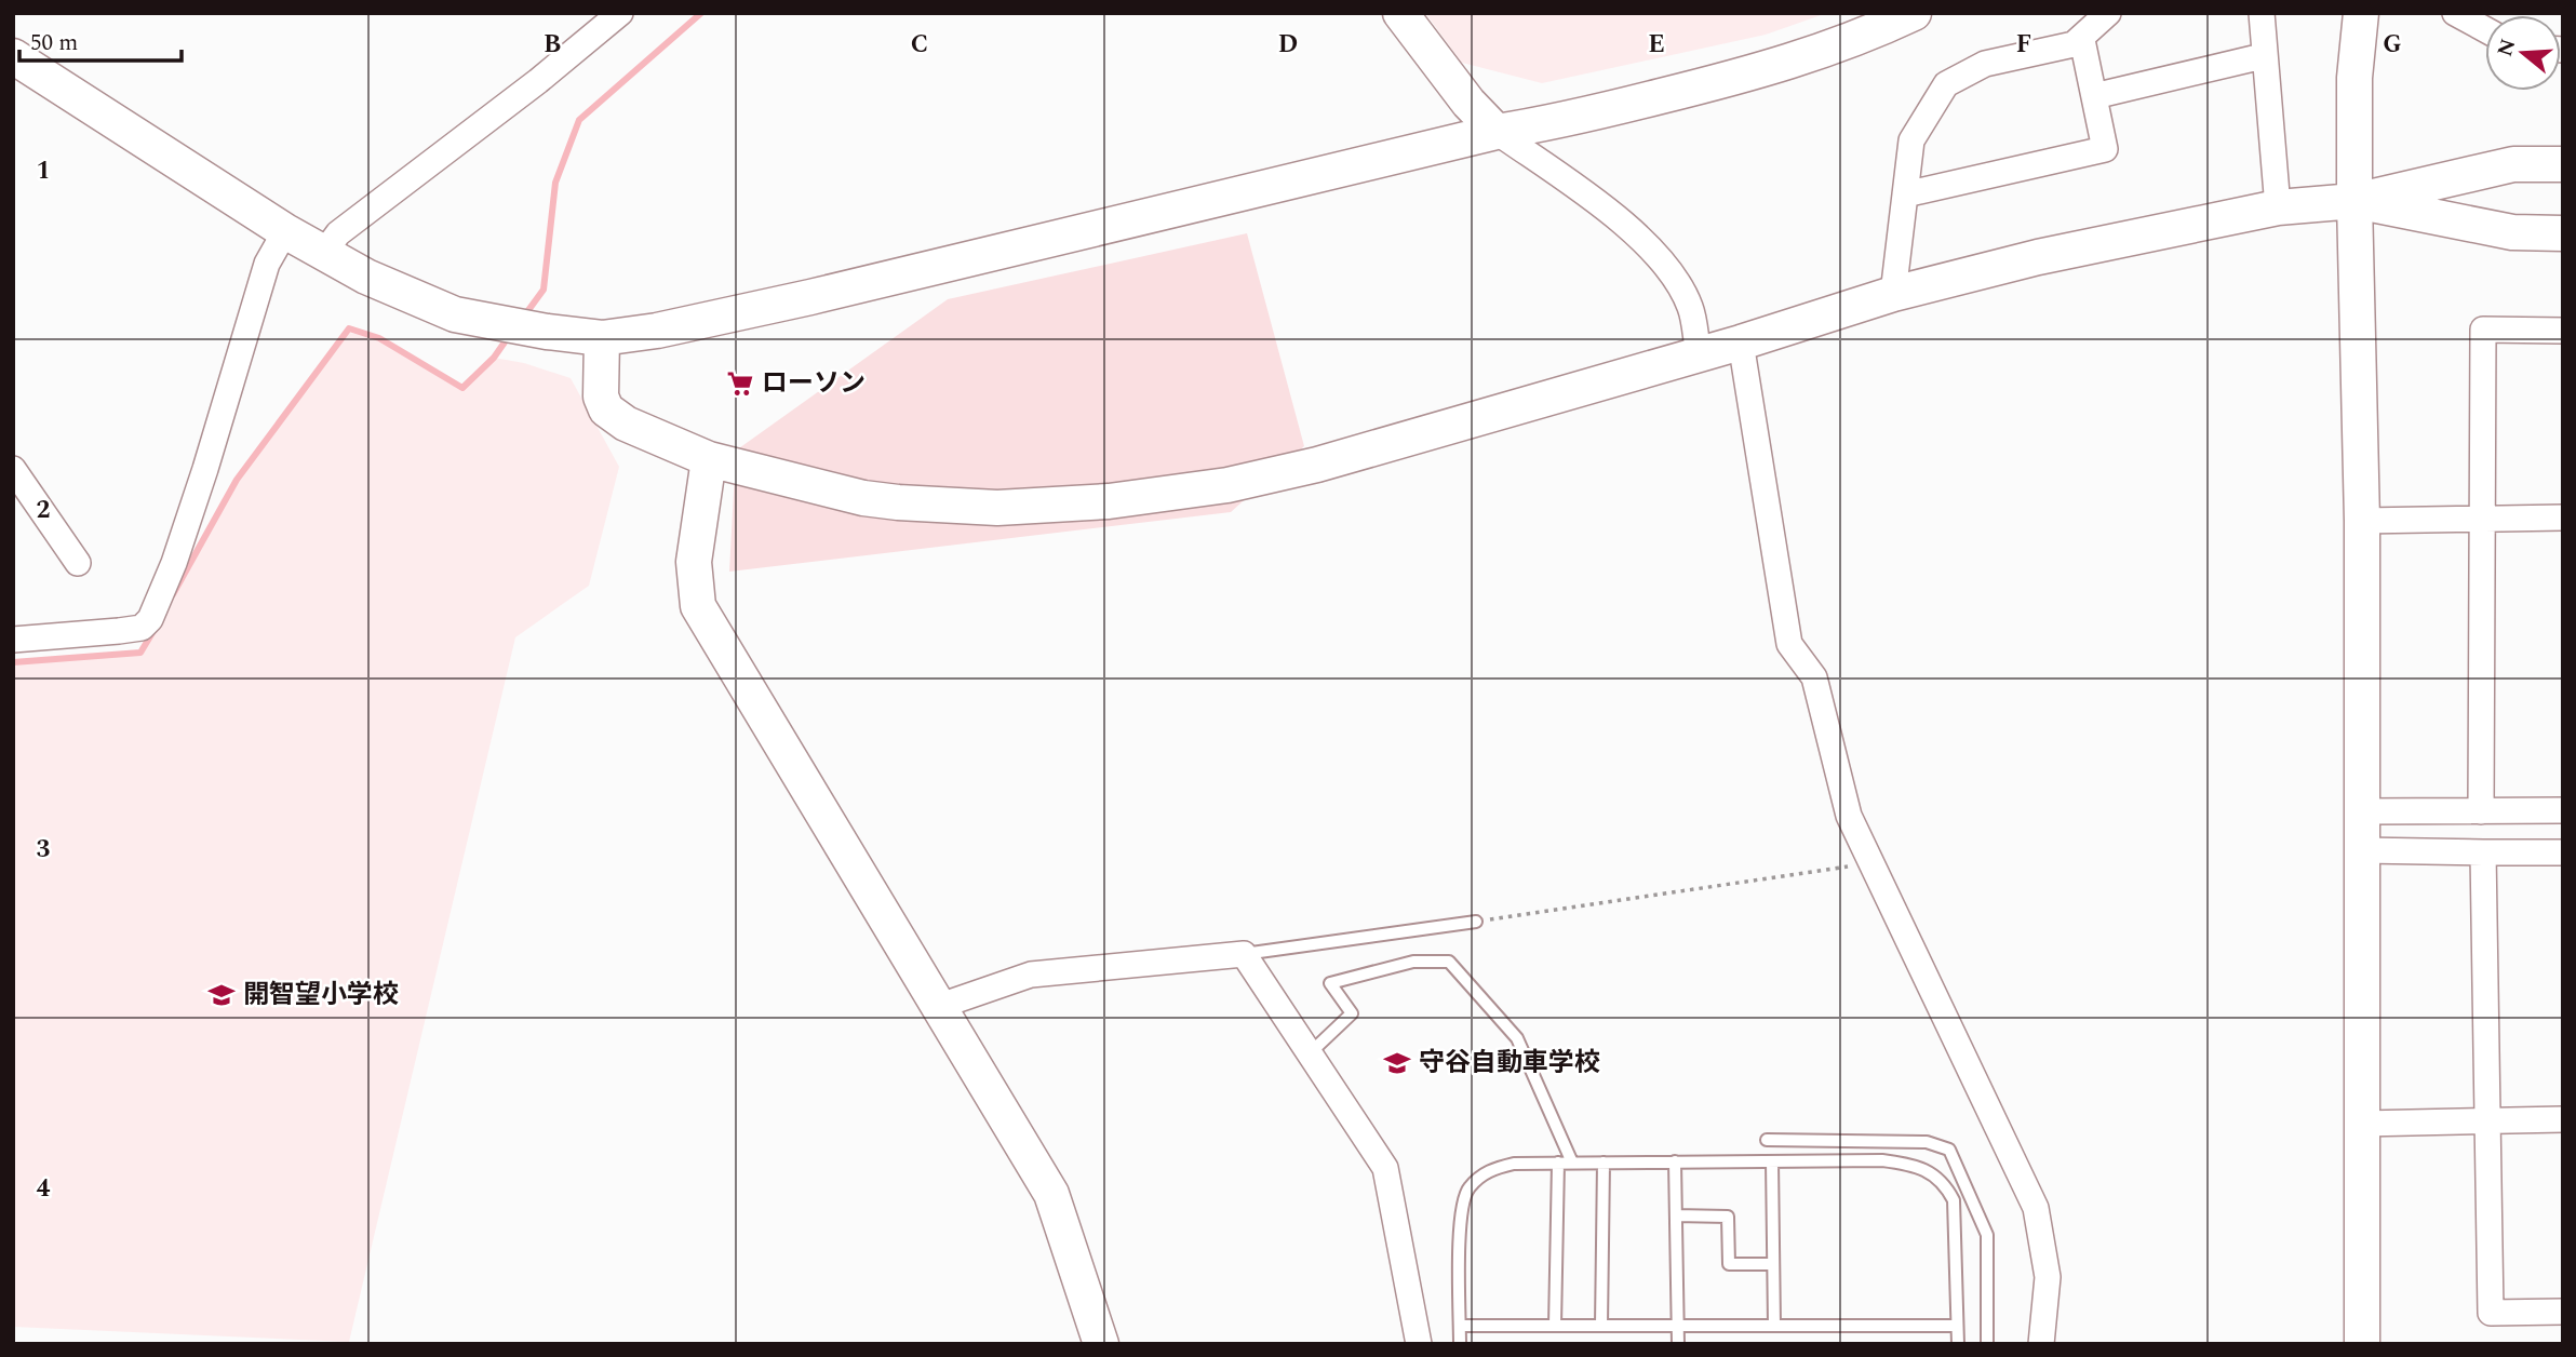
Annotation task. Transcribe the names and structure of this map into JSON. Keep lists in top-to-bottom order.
{
  "places": {
    "supermarket": ["ローソン"],
    "school or university": ["開智望小学校", "守谷自動車学校"]
  },
  "scale_bar": "50 m",
  "north": "left",
  "grid": {
    "columns": [
      "B",
      "C",
      "D",
      "E",
      "F",
      "G"
    ],
    "rows": [
      "1",
      "2",
      "3",
      "4"
    ]
  }
}
